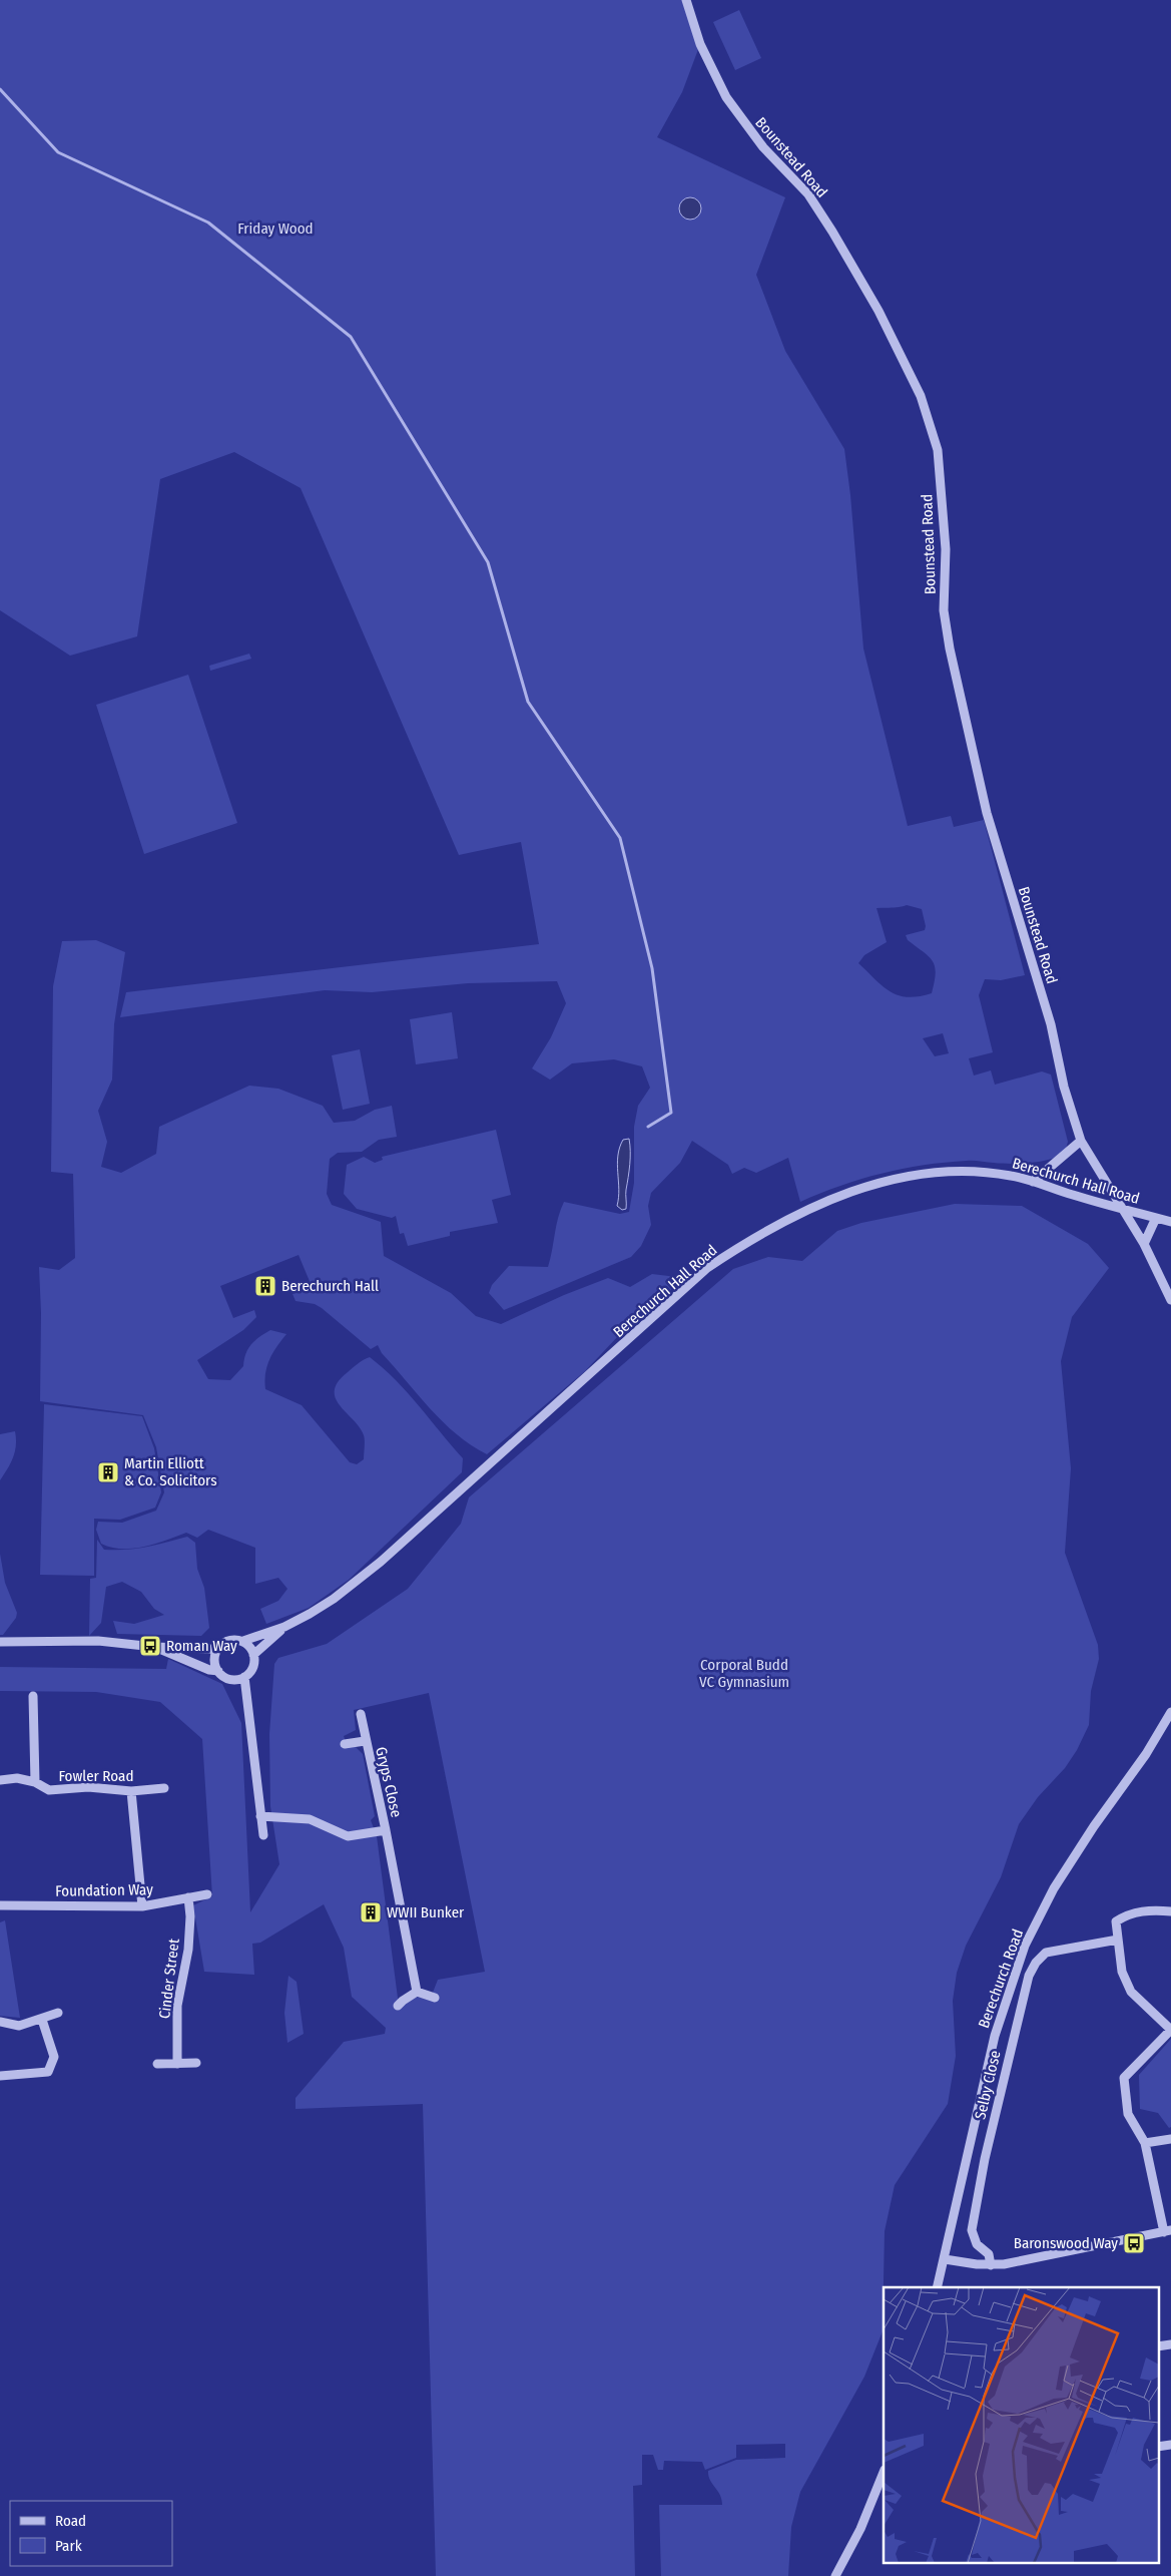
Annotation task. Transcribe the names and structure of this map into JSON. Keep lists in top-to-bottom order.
{
  "streets": {
    "street": [
      "Bounstead Road",
      "Berechurch Hall Road",
      "Fowler Road",
      "Gryps Close",
      "Foundation Way",
      "Cinder Street",
      "Berechurch Road",
      "Selby Close"
    ]
  },
  "crossings": [
    ["Bounstead Road", "Berechurch Hall Road"],
    ["Foundation Way", "Cinder Street"]
  ],
  "parks": ["Friday Wood", "Corporal Budd VC Gymnasium"],
  "places": {
    "building": ["Berechurch Hall", "Martin Elliott & Co. Solicitors", "WWII Bunker"],
    "bus stop": ["Roman Way", "Baronswood Way"]
  },
  "legend": ["Road", "Park"]
}
